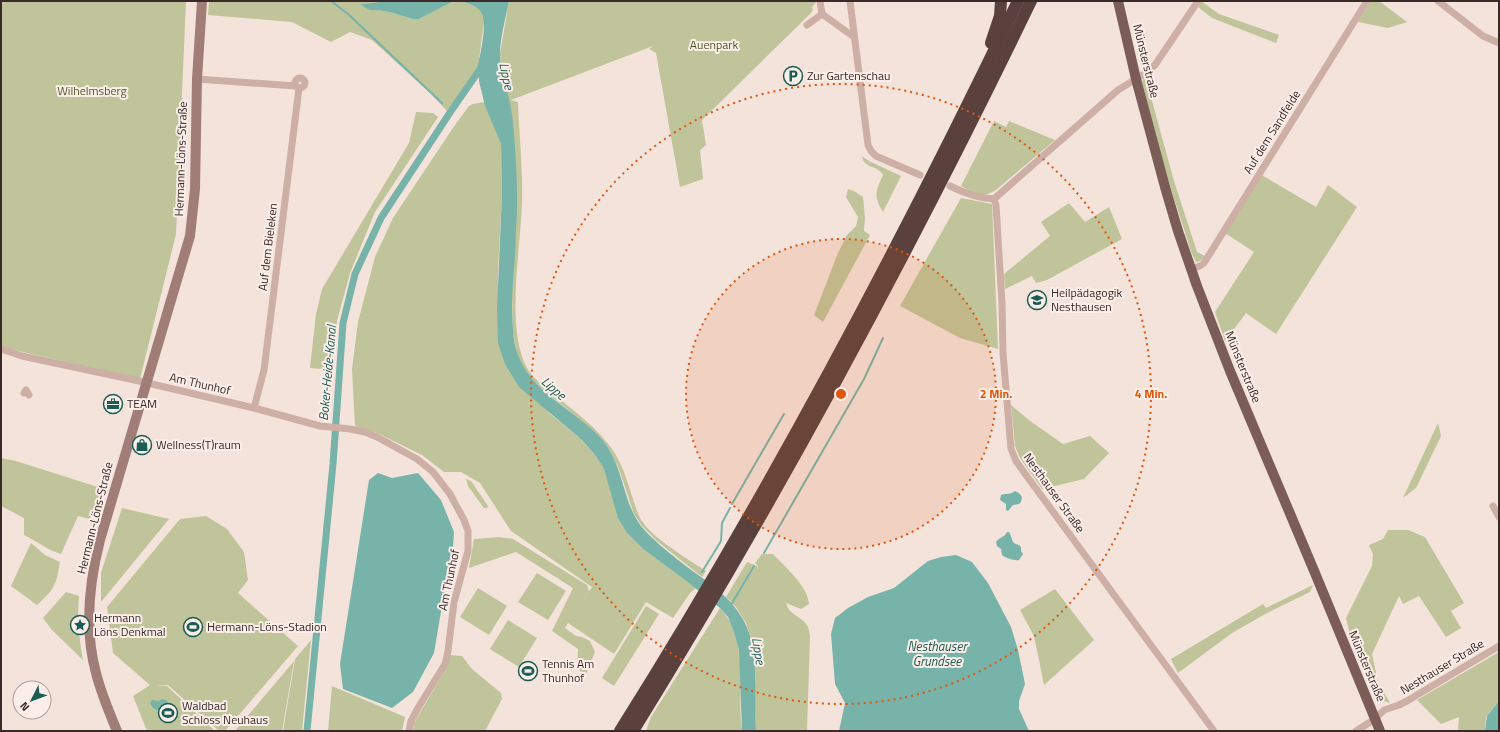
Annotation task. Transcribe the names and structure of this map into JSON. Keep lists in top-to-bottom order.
{
  "streets": {
    "main road": ["Münsterstraße"],
    "street": [
      "Auf dem Sandfelde",
      "Hermann-Löns-Straße",
      "Auf dem Bieleken",
      "Am Thunhof",
      "Nesthauser Straße"
    ]
  },
  "crossings": [
    ["Münsterstraße", "Auf dem Sandfelde"],
    ["Münsterstraße", "Nesthauser Straße"],
    ["Hermann-Löns-Straße", "Auf dem Bieleken"],
    ["Hermann-Löns-Straße", "Am Thunhof"],
    ["Auf dem Bieleken", "Am Thunhof"]
  ],
  "water": ["Lippe", "Boker-Heide-Kanal", "Nesthauser Grundsee"],
  "parks": ["Auenpark", "Wilhelmsberg"],
  "places": {
    "parking": ["Zur Gartenschau"],
    "school or university": ["Heilpädagogik Nesthausen"],
    "office": ["TEAM"],
    "shop": ["Wellness(T)raum"],
    "place": ["Hermann Löns Denkmal"],
    "sports": ["Hermann-Löns-Stadion", "Tennis Am Thunhof", "Waldbad Schloss Neuhaus"]
  },
  "north": "bottom left",
  "rings": ["2 Min.", "4 Min."]
}
